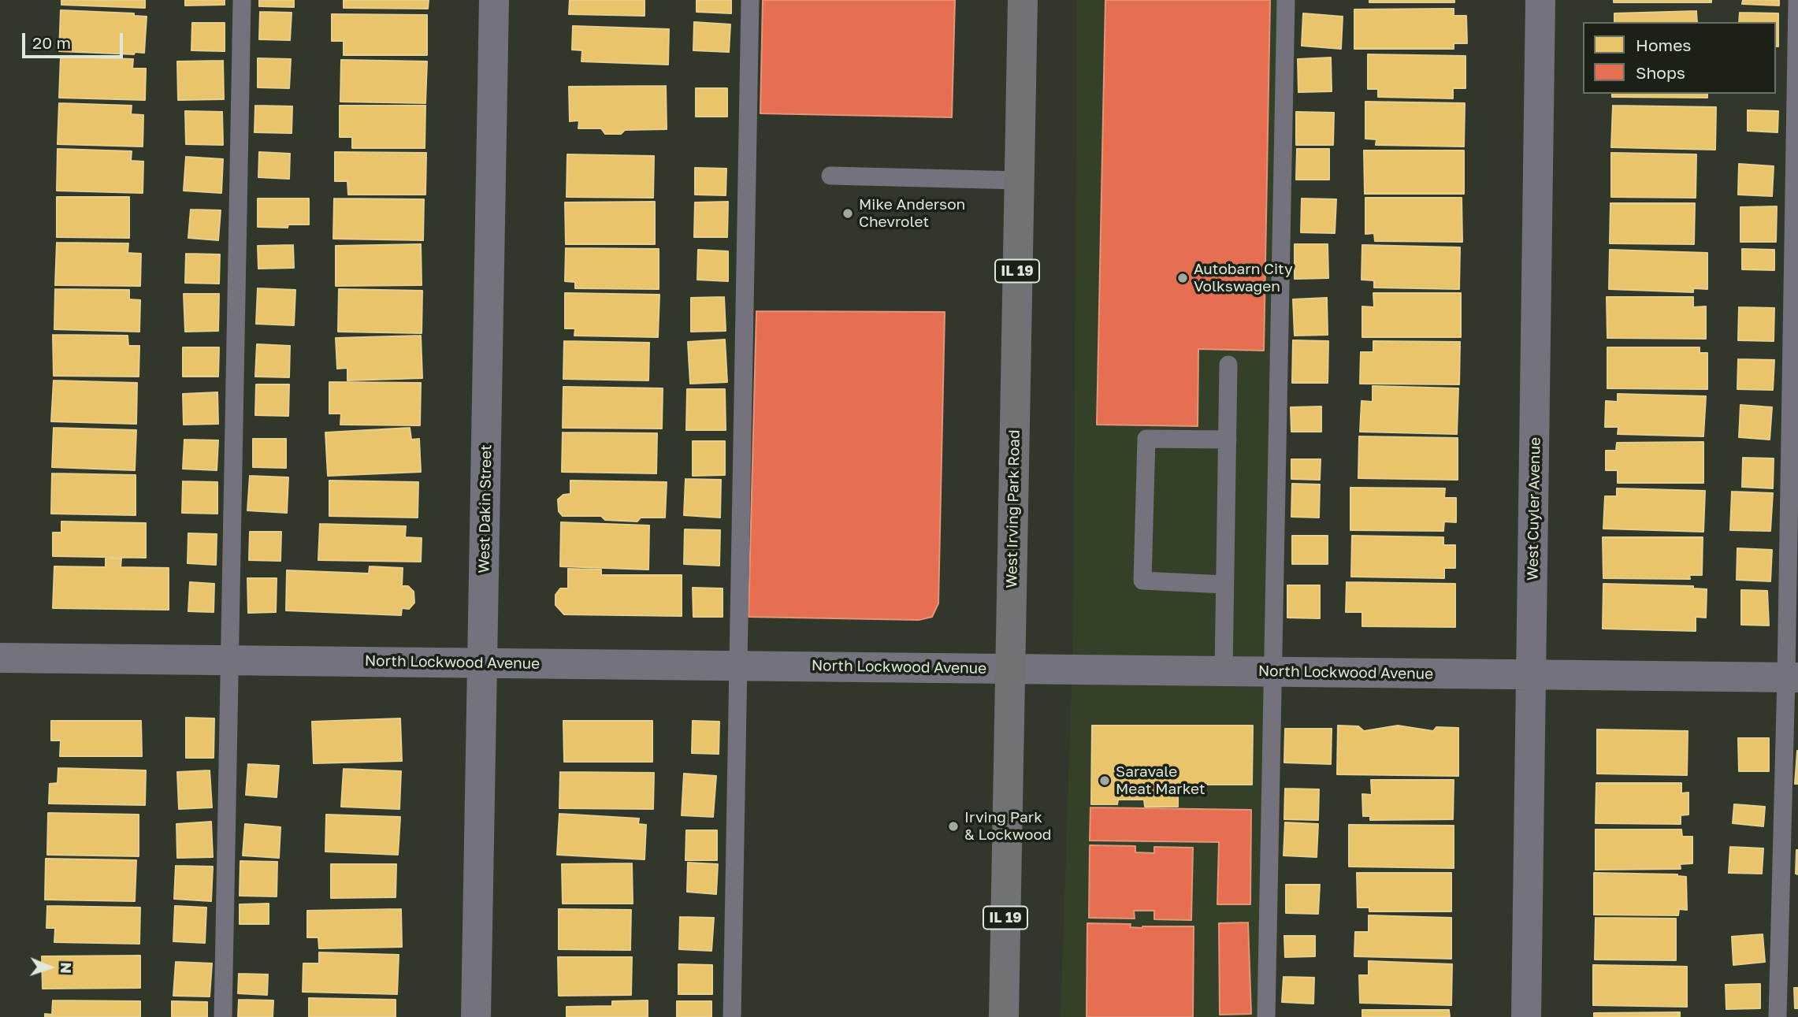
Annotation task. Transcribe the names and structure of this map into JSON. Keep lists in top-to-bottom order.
{
  "streets": {
    "main road": ["IL 19", "West Irving Park Road"],
    "street": ["West Dakin Street", "West Cuyler Avenue", "North Lockwood Avenue"]
  },
  "crossings": [
    ["West Dakin Street", "North Lockwood Avenue"],
    ["West Irving Park Road", "North Lockwood Avenue"],
    ["West Cuyler Avenue", "North Lockwood Avenue"]
  ],
  "places": [
    "Mike Anderson Chevrolet",
    "Autobarn City Volkswagen",
    "Saravale Meat Market",
    "Irving Park & Lockwood"
  ],
  "legend": ["Homes", "Shops"],
  "scale_bar": "20 m",
  "north": "right"
}
